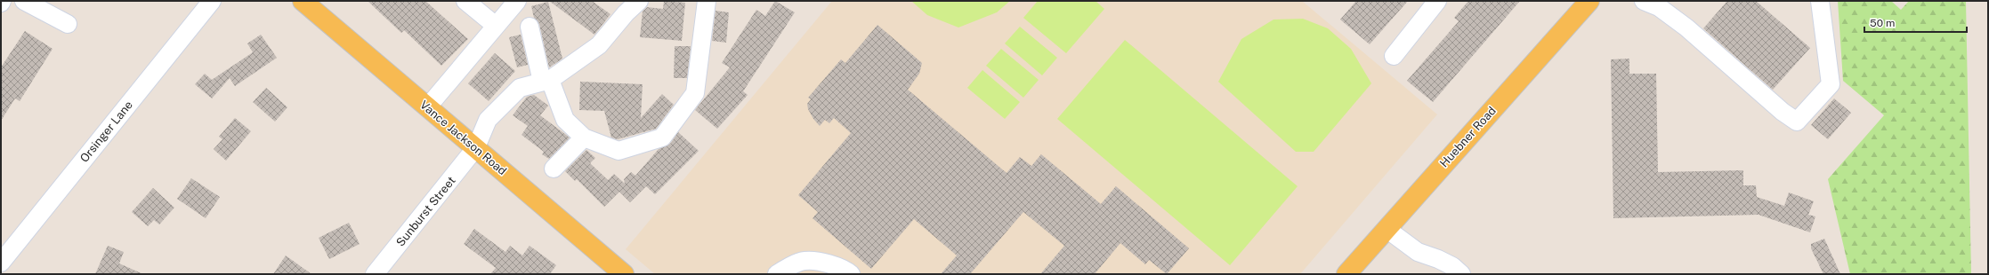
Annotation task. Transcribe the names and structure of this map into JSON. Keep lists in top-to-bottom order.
{
  "streets": {
    "main road": ["Huebner Road", "Vance Jackson Road"],
    "street": ["Orsinger Lane", "Sunburst Street"]
  },
  "crossings": [
    ["Vance Jackson Road", "Sunburst Street"]
  ],
  "scale_bar": "50 m"
}
